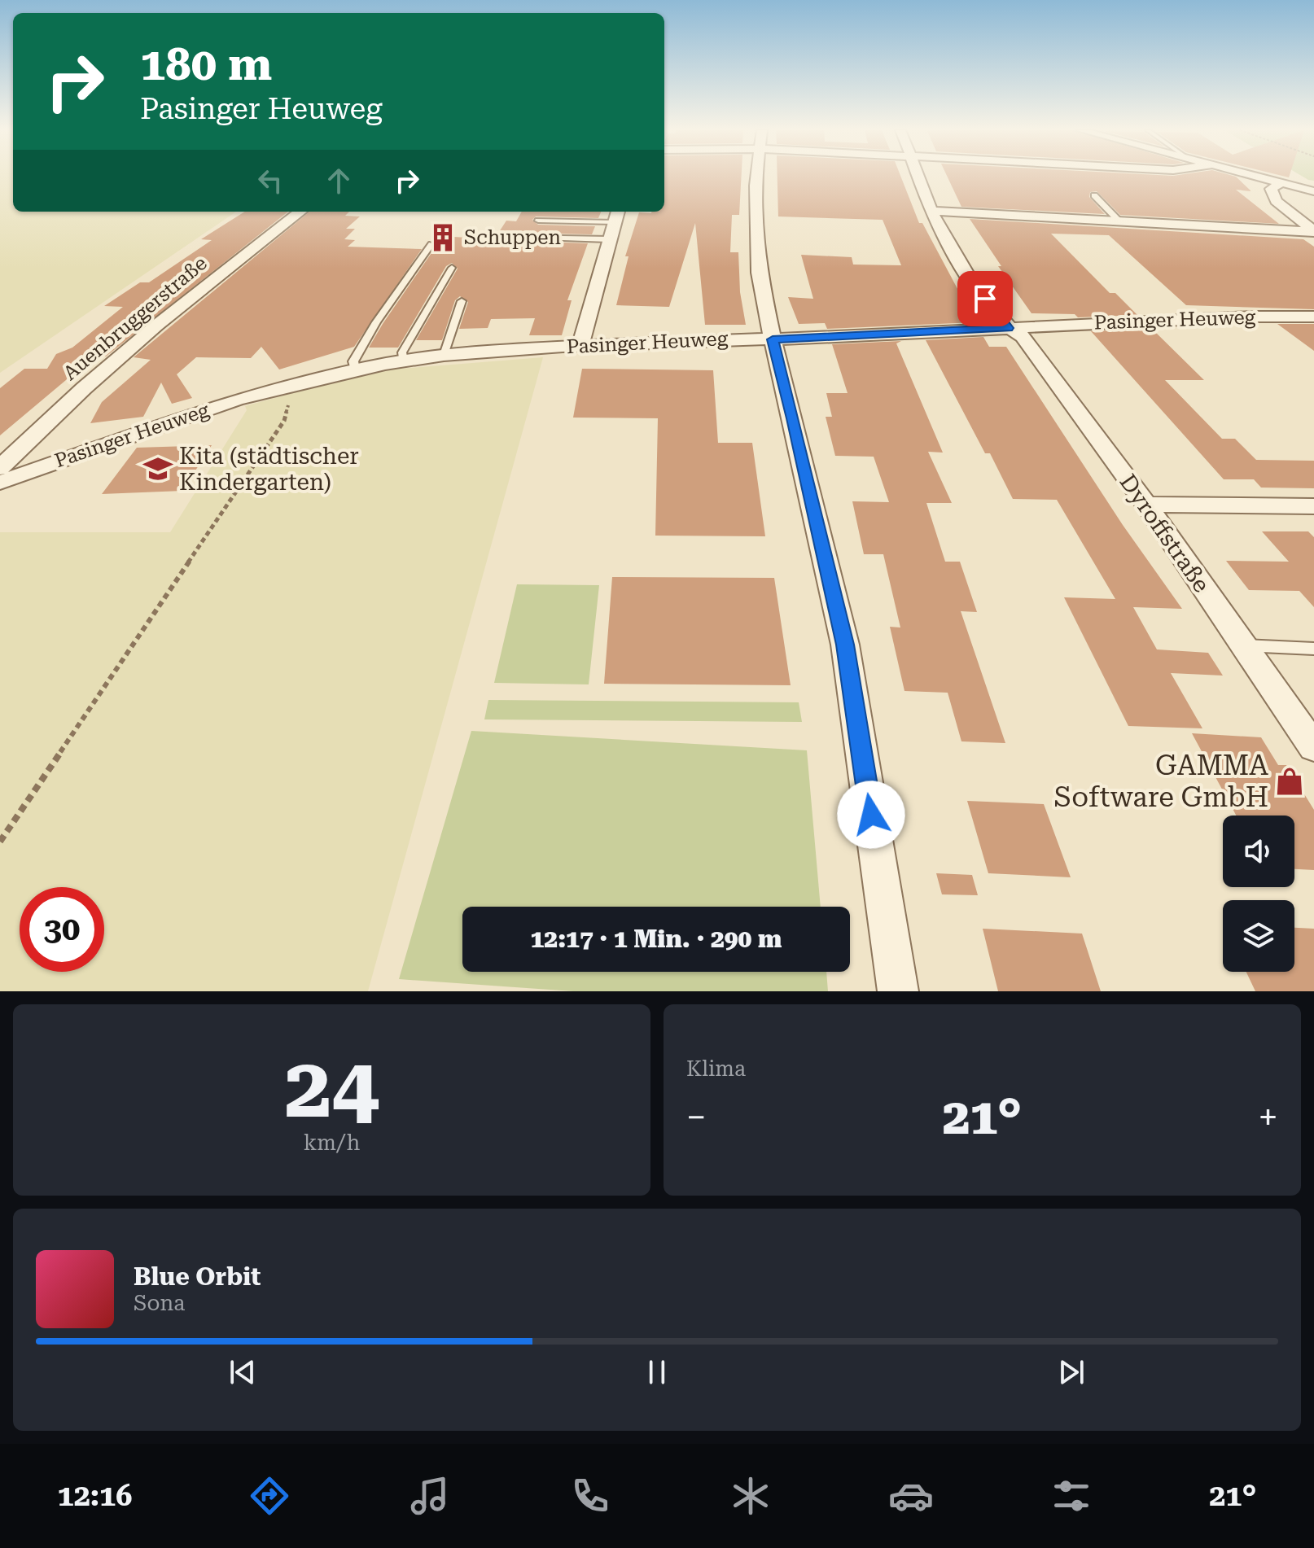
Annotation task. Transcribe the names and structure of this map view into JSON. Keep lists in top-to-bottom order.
{
  "streets": {
    "street": ["Auenbruggerstraße", "Pasinger Heuweg", "Dyroffstraße"]
  },
  "crossings": [
    ["Pasinger Heuweg", "Dyroffstraße"]
  ],
  "places": {
    "building": ["Schuppen"],
    "school or university": ["Kita (städtischer Kindergarten)"],
    "shop": ["GAMMA Software GmbH"]
  },
  "page": {
    "turn": ["180 m", "Pasinger Heuweg"],
    "limit": "30",
    "trip": "12:17 · 1 Min. · 290 m",
    "tile": [
      ["24", "km/h"],
      "Klima"
    ],
    "heat": ["−", "21°", "+"],
    "song": ["Blue Orbit", "Sona"],
    "tabs": ["12:16", "21°"]
  }
}
